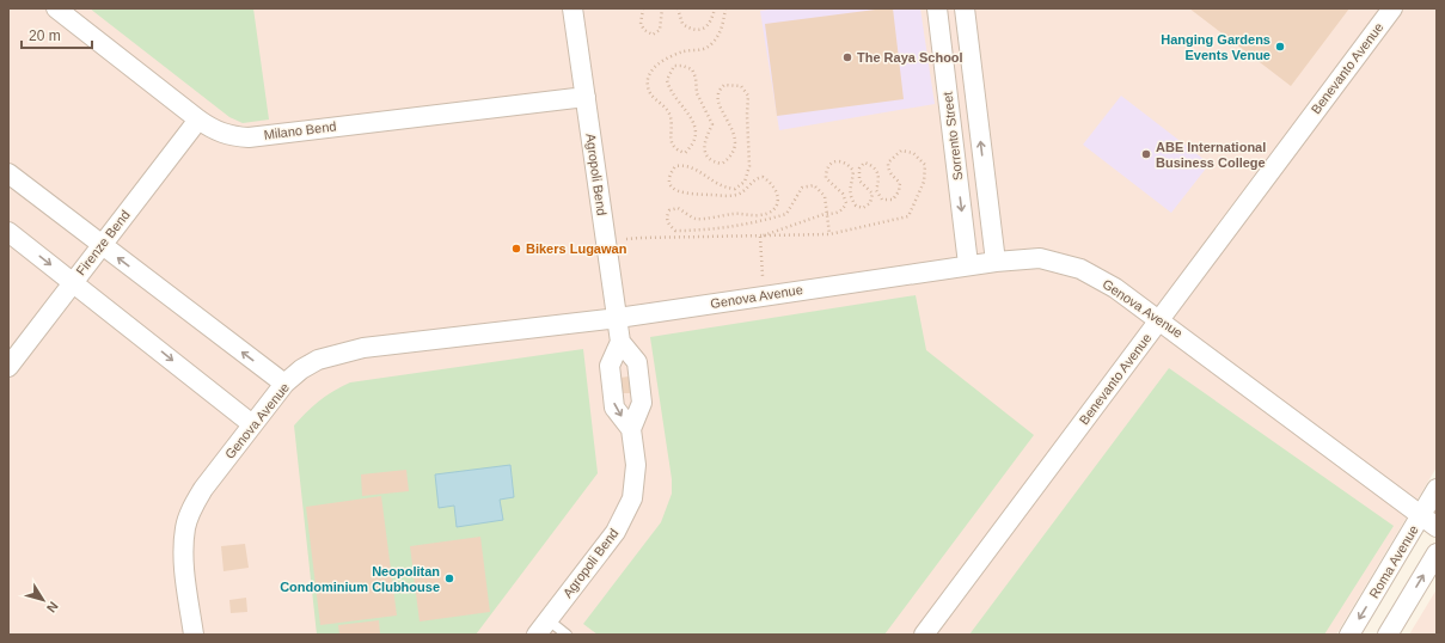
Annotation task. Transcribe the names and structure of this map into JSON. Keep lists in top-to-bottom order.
{
  "streets": {
    "street": [
      "Benevanto Avenue",
      "Milano Bend",
      "Sorrento Street",
      "Agropoli Bend",
      "Firenze Bend",
      "Genova Avenue",
      "Roma Avenue"
    ]
  },
  "crossings": [
    ["Benevanto Avenue", "Genova Avenue"],
    ["Milano Bend", "Agropoli Bend"],
    ["Milano Bend", "Firenze Bend"],
    ["Sorrento Street", "Genova Avenue"],
    ["Agropoli Bend", "Genova Avenue"],
    ["Genova Avenue", "Roma Avenue"]
  ],
  "places": [
    "Hanging Gardens Events Venue",
    "The Raya School",
    "ABE International Business College",
    "Bikers Lugawan",
    "Neopolitan Condominium Clubhouse"
  ],
  "scale_bar": "20 m",
  "north": "bottom right"
}
